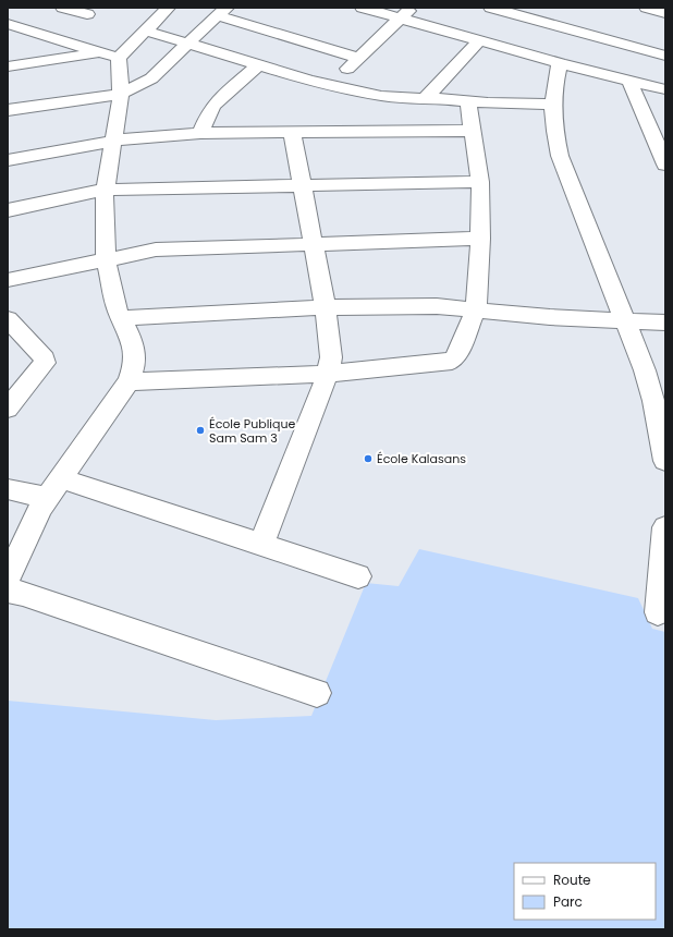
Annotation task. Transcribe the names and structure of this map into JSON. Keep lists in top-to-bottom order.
{
  "places": ["École Publique Sam Sam 3", "École Kalasans"],
  "legend": ["Route", "Parc"]
}
